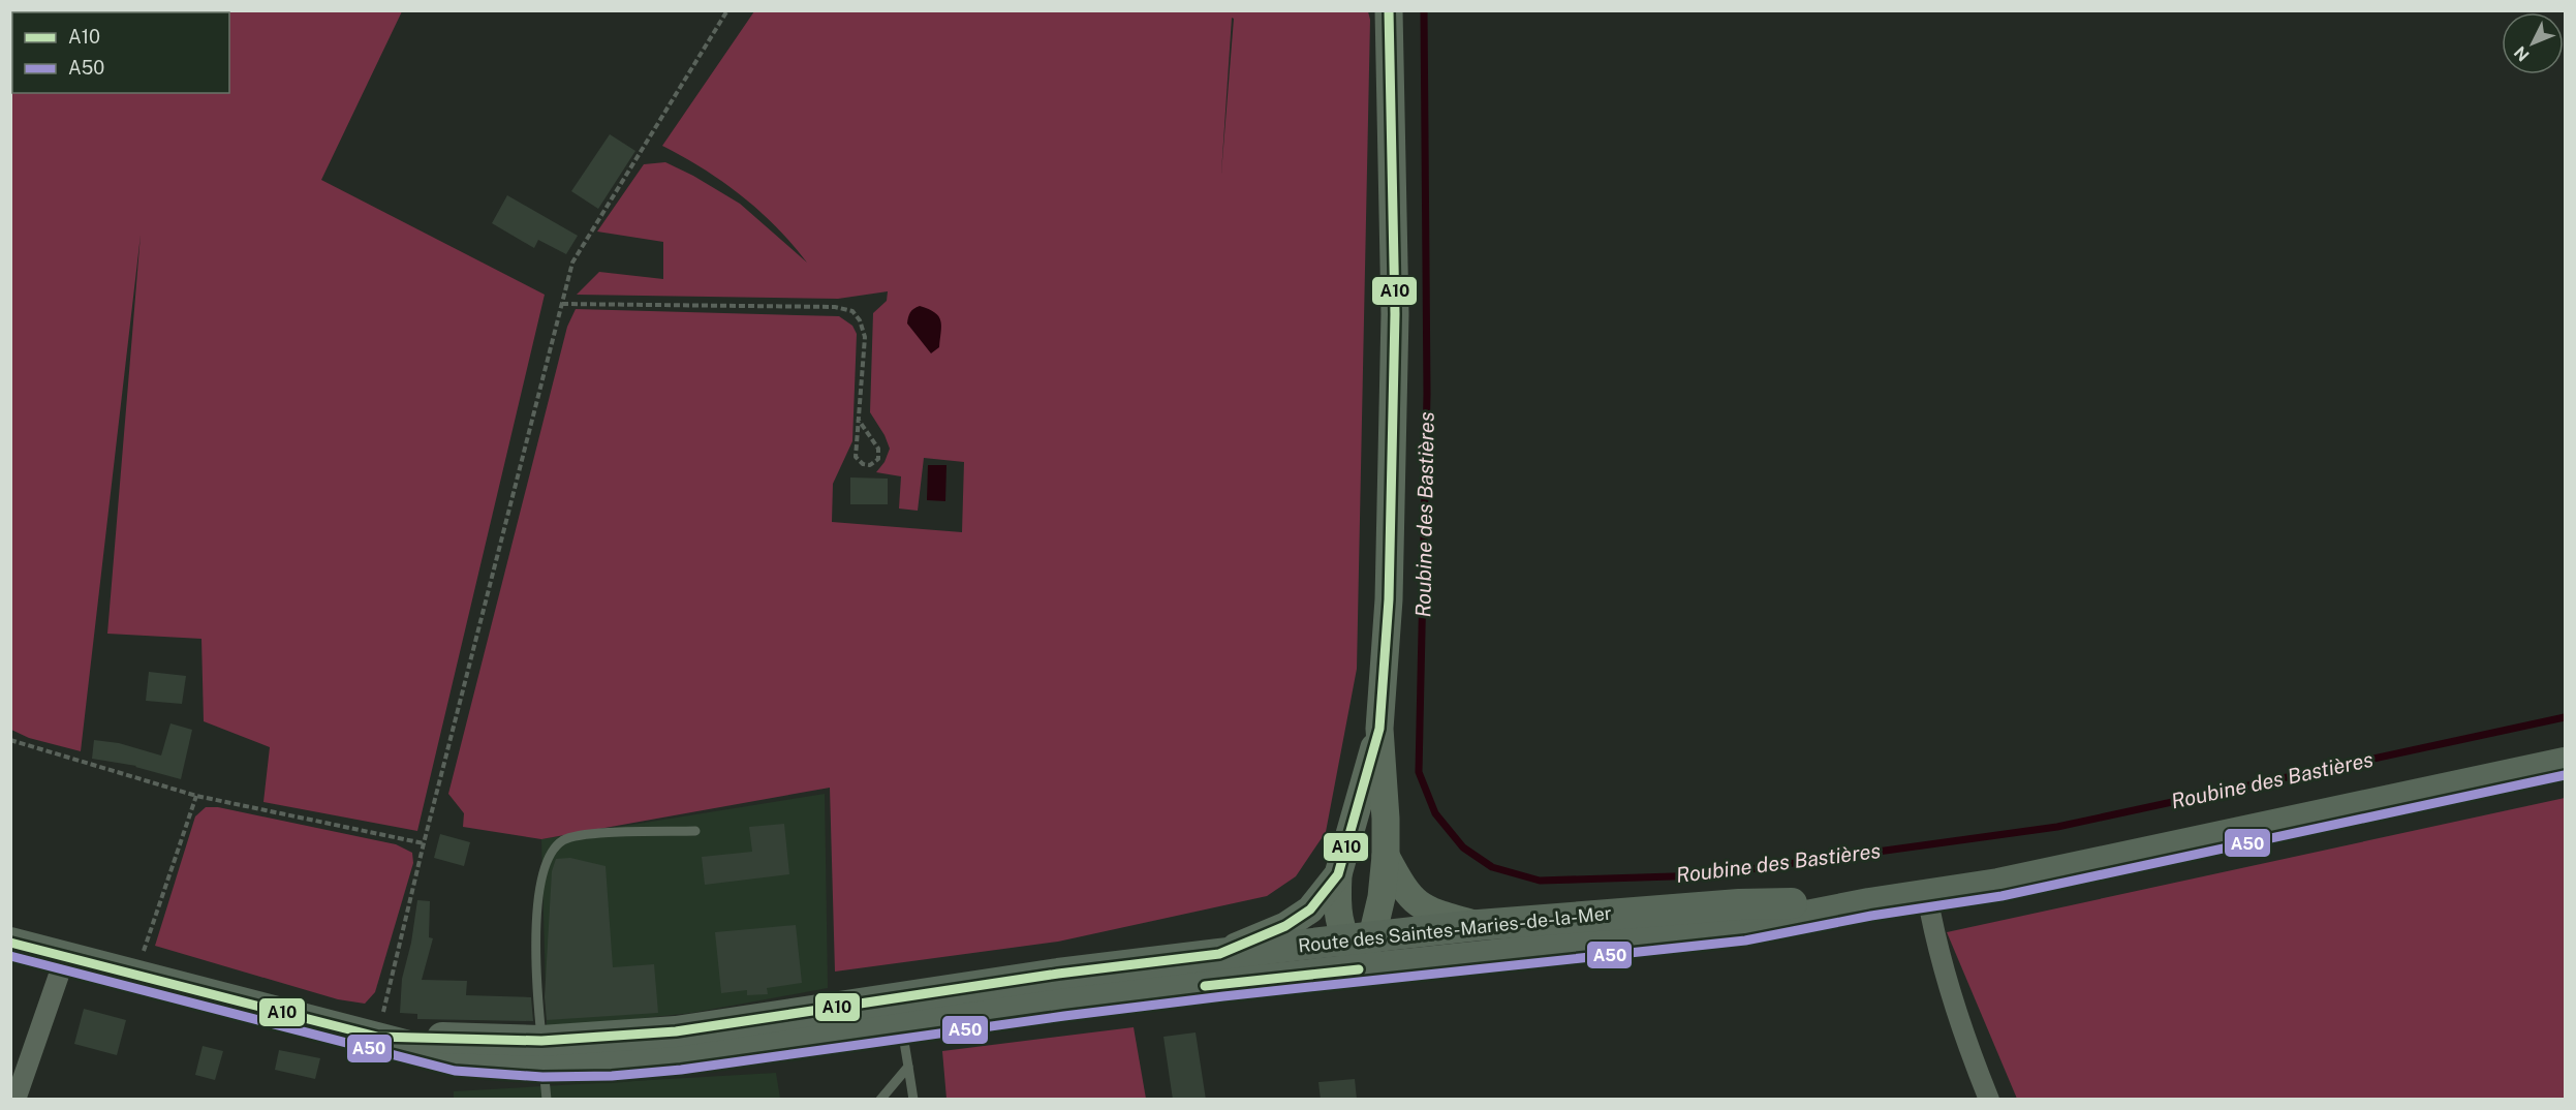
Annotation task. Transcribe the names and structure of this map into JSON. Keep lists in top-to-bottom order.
{
  "streets": {
    "main road": ["Route des Saintes-Maries-de-la-Mer"]
  },
  "water": ["Roubine des Bastières"],
  "lines": ["transit line A10", "transit line A50"],
  "legend": ["A10", "A50"],
  "north": "bottom left"
}
